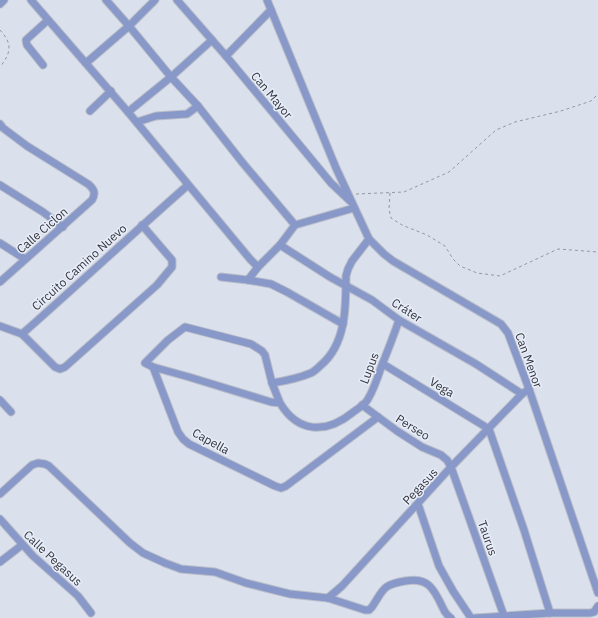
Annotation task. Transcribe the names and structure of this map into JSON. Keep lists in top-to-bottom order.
{
  "streets": {
    "street": [
      "Can Mayor",
      "Calle Ciclon",
      "Circuito Camino Nuevo",
      "Cráter",
      "Can Menor",
      "Lupus",
      "Vega",
      "Perseo",
      "Capella",
      "Pegasus",
      "Taurus",
      "Calle Pegasus"
    ]
  },
  "crossings": [
    ["Can Mayor", "Can Menor"],
    ["Cráter", "Lupus"],
    ["Cráter", "Pegasus"],
    ["Can Menor", "Pegasus"],
    ["Lupus", "Vega"],
    ["Lupus", "Perseo"],
    ["Lupus", "Capella"],
    ["Vega", "Pegasus"],
    ["Perseo", "Capella"],
    ["Perseo", "Pegasus"],
    ["Perseo", "Taurus"],
    ["Pegasus", "Taurus"]
  ]
}
